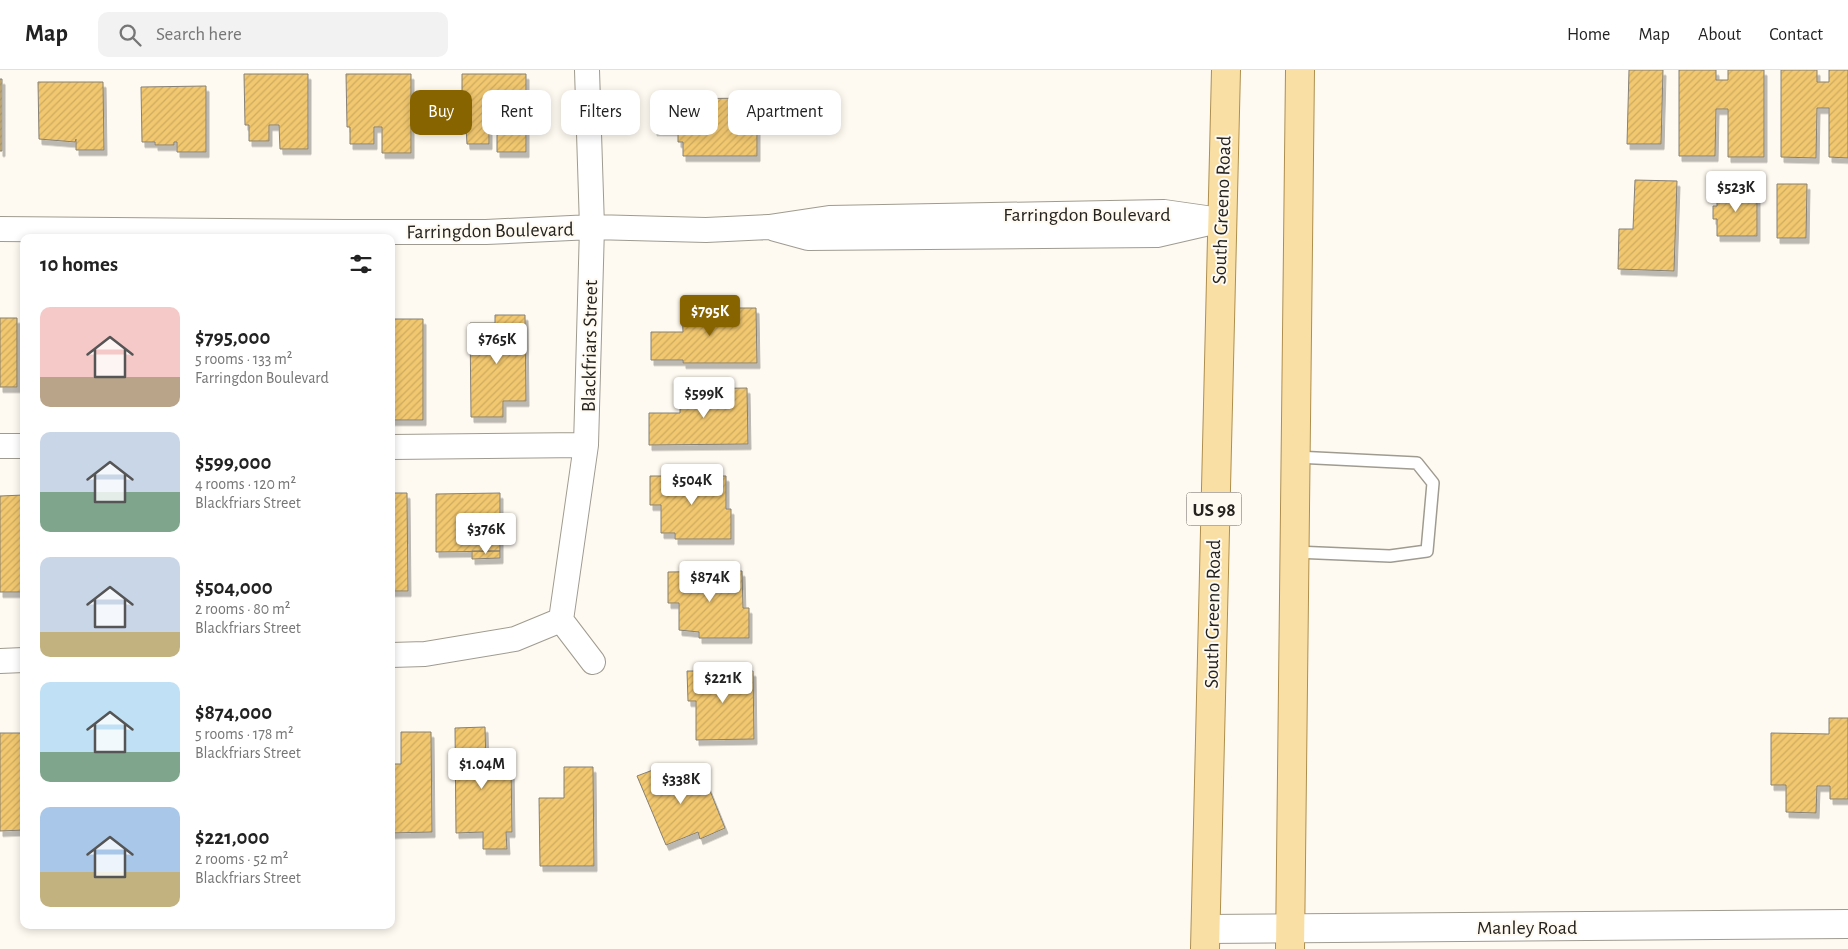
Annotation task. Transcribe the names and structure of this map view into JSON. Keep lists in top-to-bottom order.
{
  "streets": {
    "main road": ["South Greeno Road", "US 98"],
    "street": ["Farringdon Boulevard", "Blackfriars Street", "Manley Road"]
  },
  "crossings": [
    ["South Greeno Road", "Farringdon Boulevard"],
    ["South Greeno Road", "Manley Road"],
    ["Farringdon Boulevard", "Blackfriars Street"]
  ],
  "page": {
    "header": "Map",
    "search": "Search here",
    "nav": [
      "Home",
      "Map",
      "About",
      "Contact"
    ],
    "chip": [
      "Buy",
      "Rent",
      "Filters",
      "New",
      "Apartment"
    ],
    "price": [
      "$523K",
      "$795K",
      "$765K",
      "$599K",
      "$504K",
      "$376K",
      "$874K",
      "$221K",
      "$1.04M",
      "$338K"
    ],
    "heading": "10 homes",
    "list": [
      {
        "name": "$795,000",
        "note": "5 rooms · 133 m² · Farringdon Boulevard"
      },
      {
        "name": "$599,000",
        "note": "4 rooms · 120 m² · Blackfriars Street"
      },
      {
        "name": "$504,000",
        "note": "2 rooms · 80 m² · Blackfriars Street"
      },
      {
        "name": "$874,000",
        "note": "5 rooms · 178 m² · Blackfriars Street"
      },
      {
        "name": "$221,000",
        "note": "2 rooms · 52 m² · Blackfriars Street"
      }
    ]
  }
}
